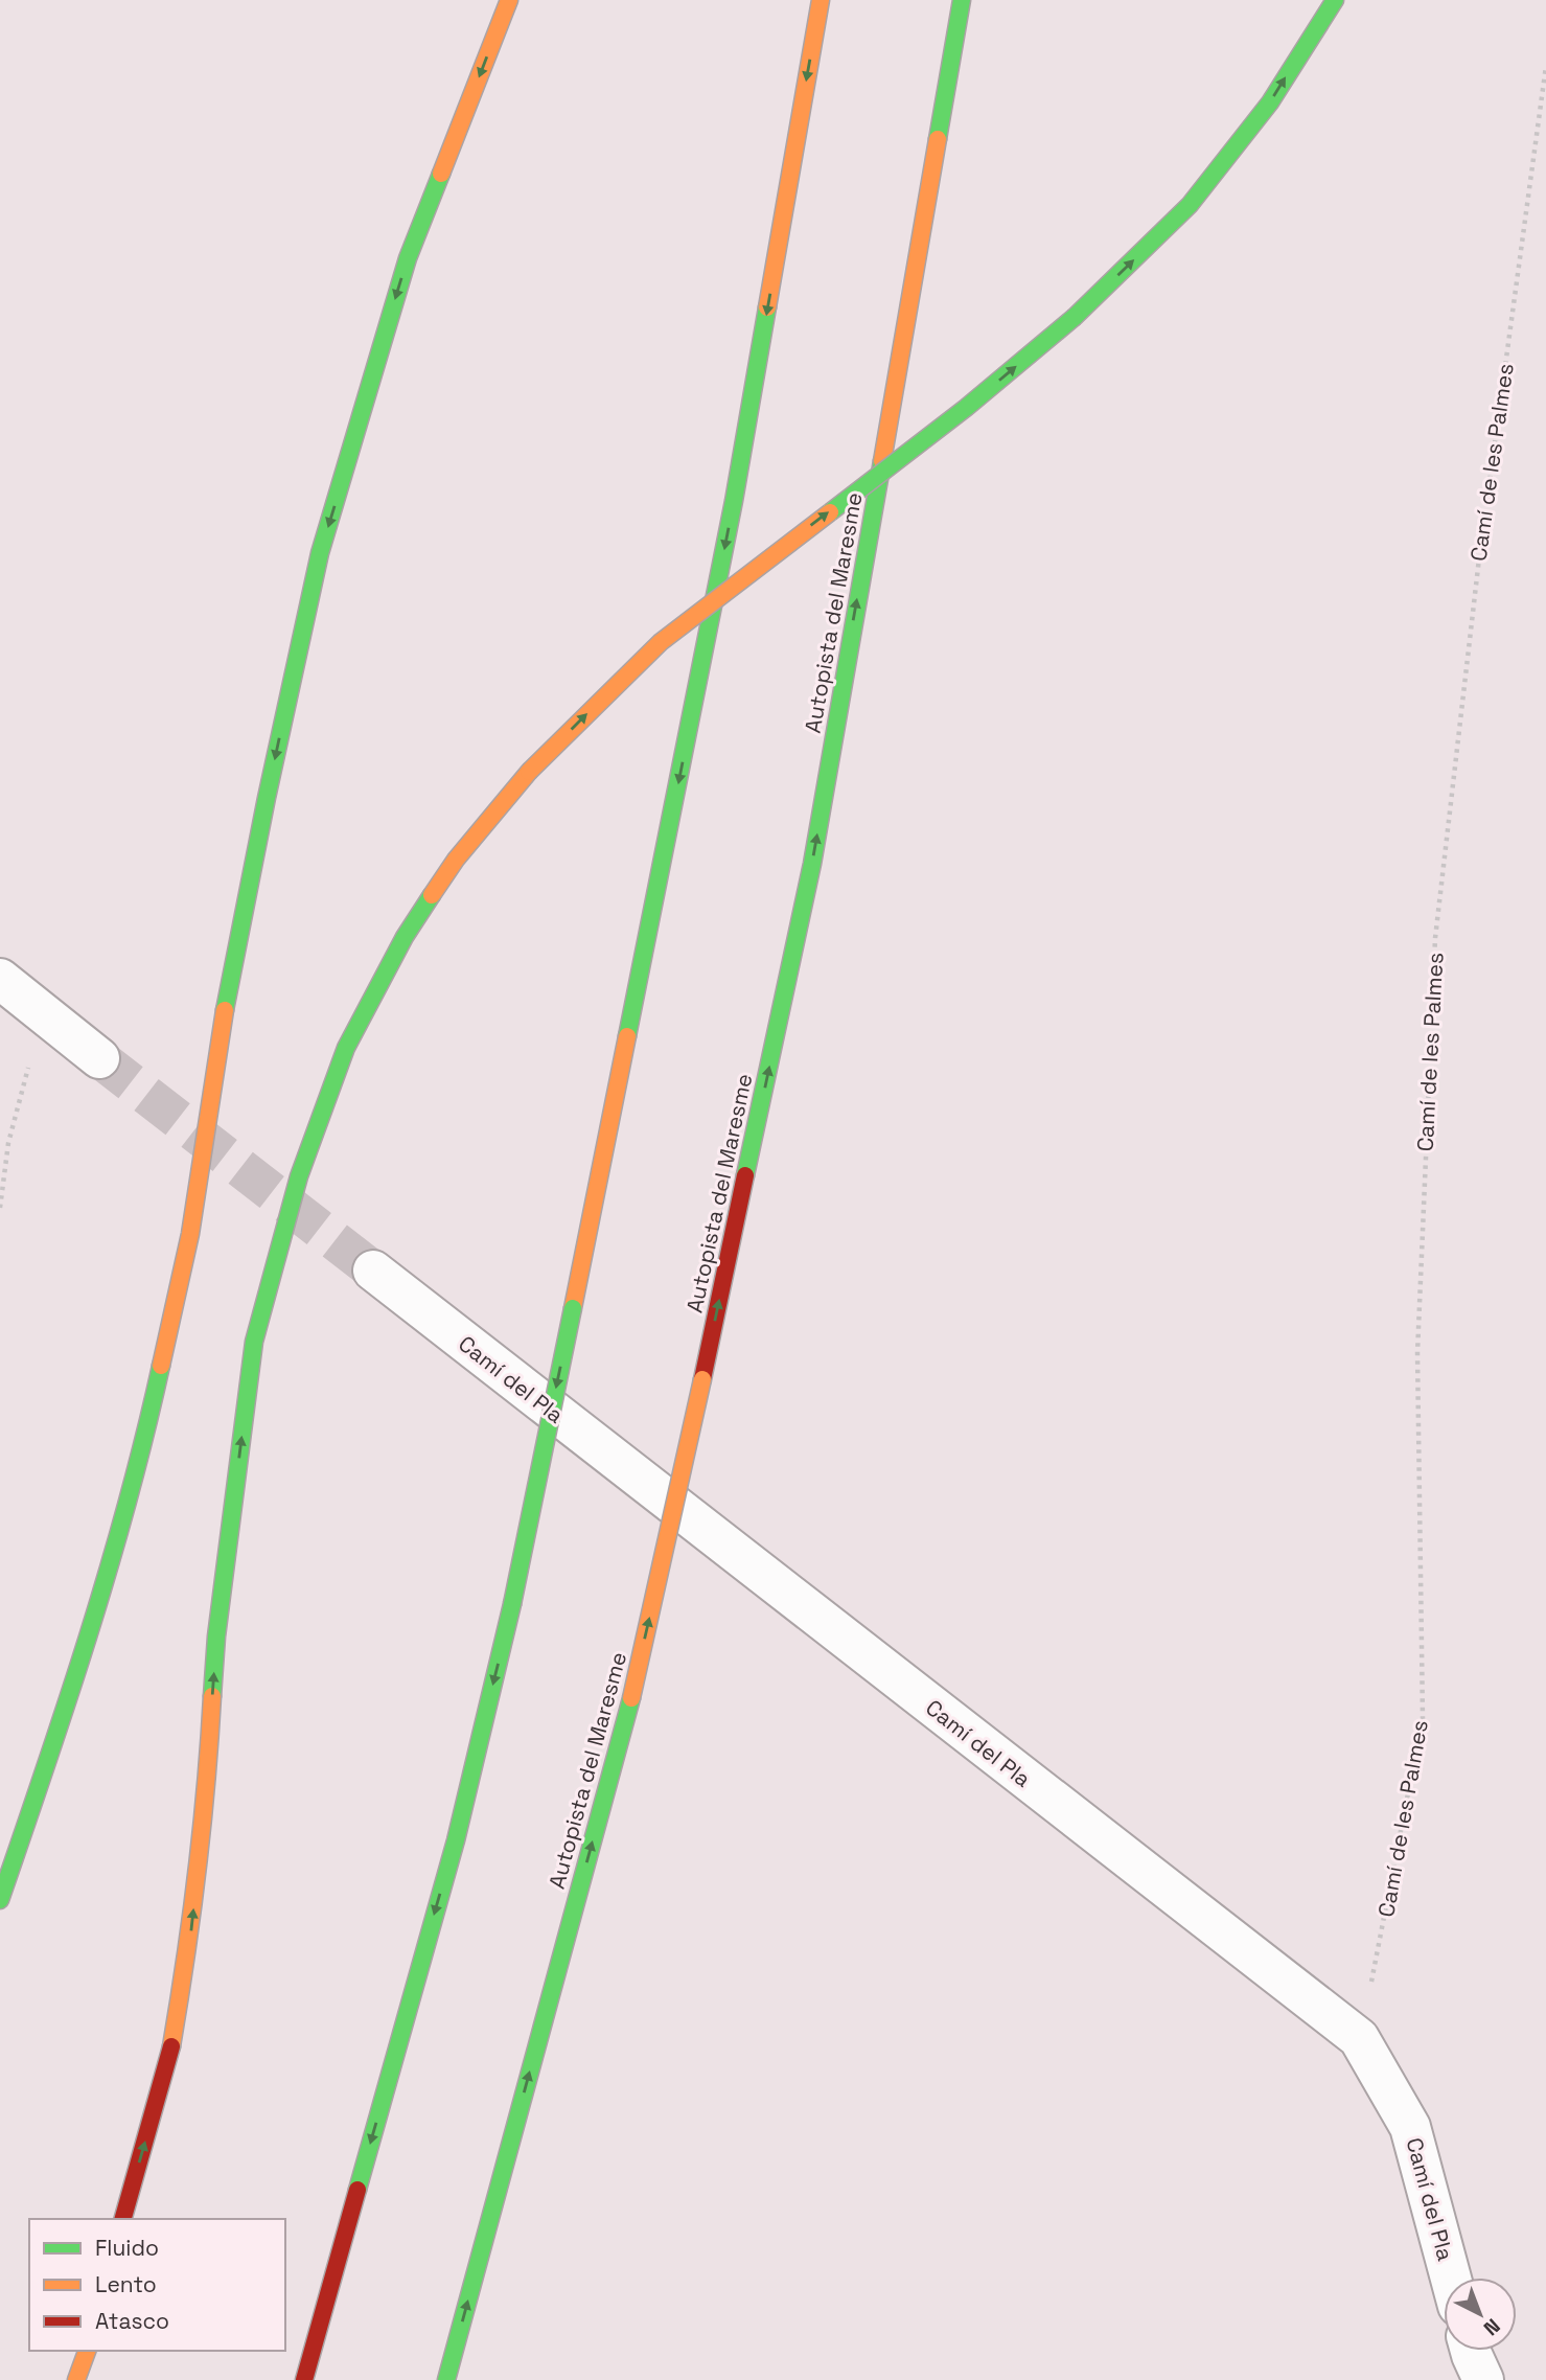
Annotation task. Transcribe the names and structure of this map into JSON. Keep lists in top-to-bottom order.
{
  "streets": {
    "highway": ["Autopista del Maresme"],
    "street": ["Camí del Pla"],
    "path": ["Camí de les Palmes"]
  },
  "crossings": [
    ["Camí de les Palmes", "Camí del Pla"]
  ],
  "legend": ["Fluido", "Lento", "Atasco"],
  "north": "bottom right"
}
